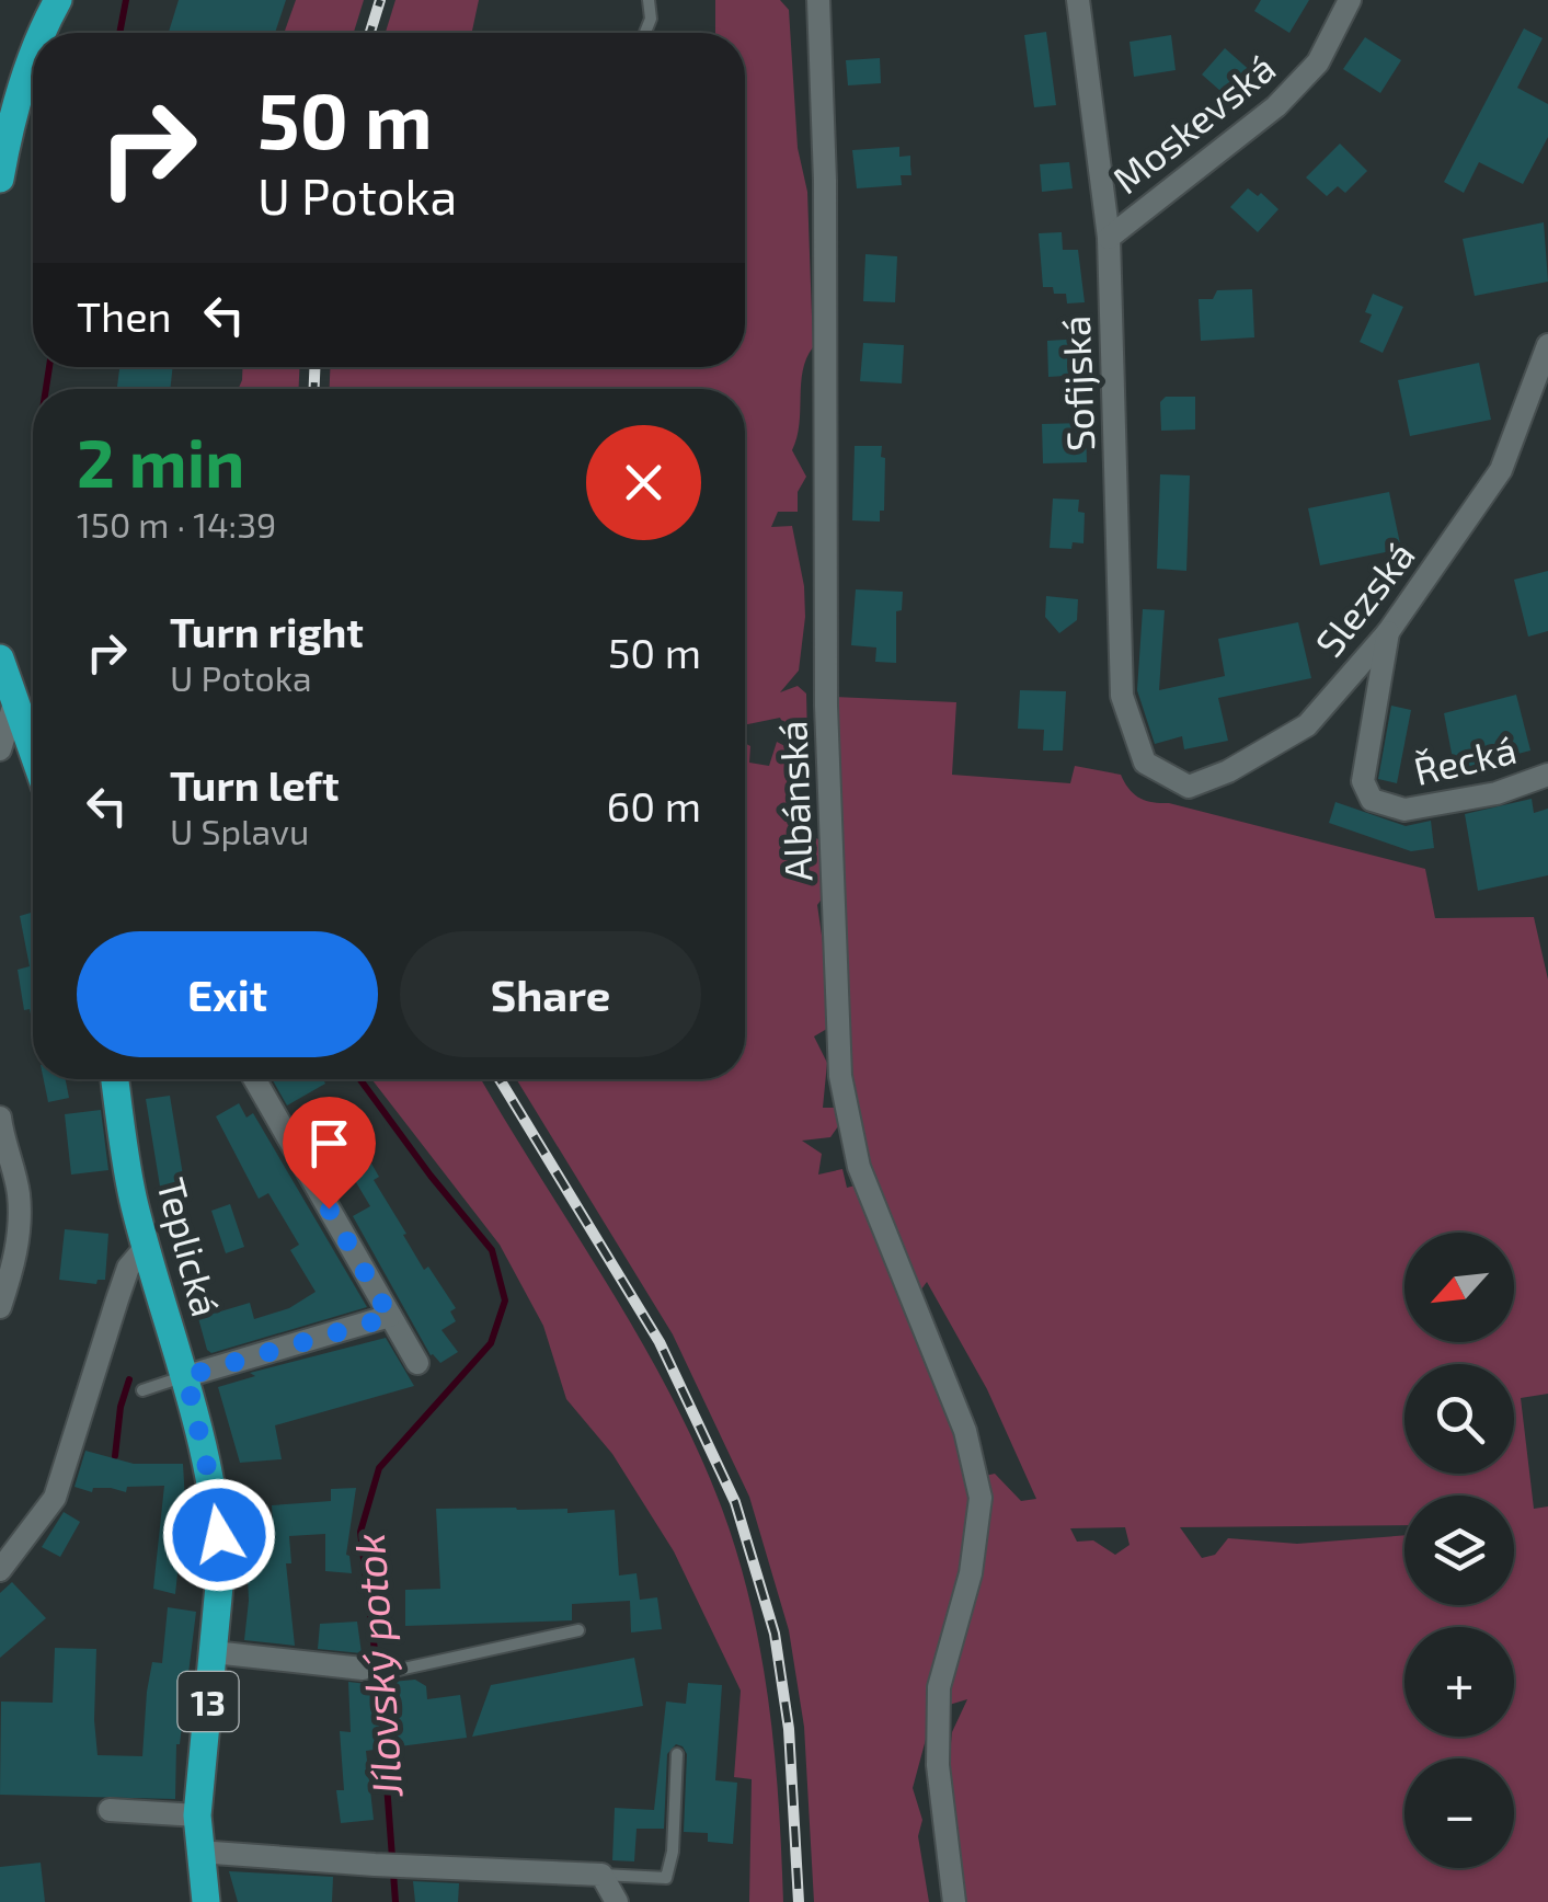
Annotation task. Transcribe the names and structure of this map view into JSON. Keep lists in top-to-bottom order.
{
  "streets": {
    "main road": ["Teplická", "13"],
    "street": [
      "Moskevská",
      "Sofijská",
      "Slezská",
      "Řecká",
      "Albánská"
    ]
  },
  "crossings": [
    ["Moskevská", "Sofijská"],
    ["Sofijská", "Slezská"],
    ["Slezská", "Řecká"]
  ],
  "water": ["Jílovský potok"],
  "north": "bottom left",
  "page": {
    "turn": ["50 m", "U Potoka"],
    "then": "Then",
    "heading": ["2 min", "150 m · 14:39"],
    "list": [
      {
        "name": "Turn right",
        "note": "U Potoka",
        "value": "50 m"
      },
      {
        "name": "Turn left",
        "note": "U Splavu",
        "value": "60 m"
      }
    ],
    "buttons": ["Exit", "Share"],
    "map_buttons": ["+", "−"]
  }
}
